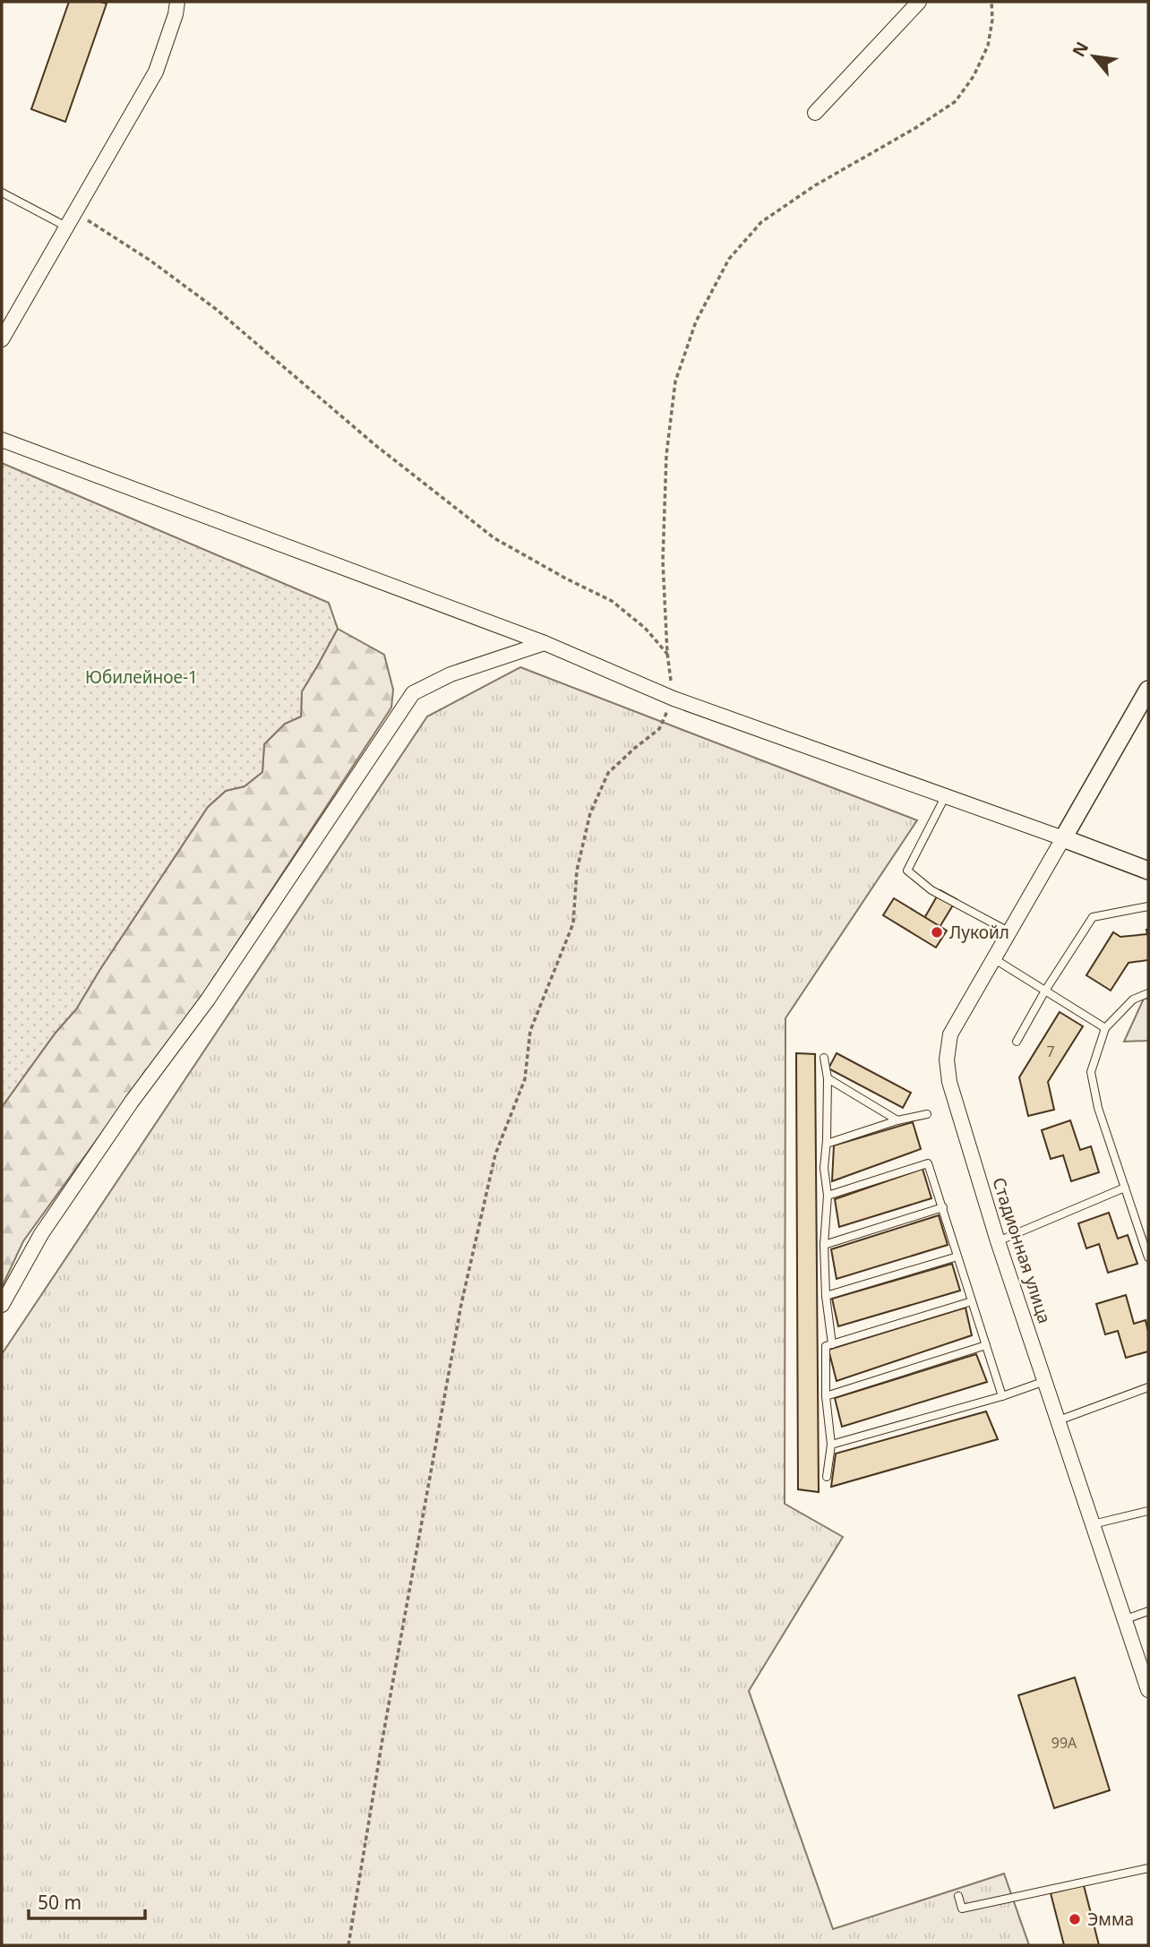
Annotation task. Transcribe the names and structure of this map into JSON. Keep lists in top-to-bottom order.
{
  "streets": {
    "street": ["Стадионная улица"]
  },
  "parks": ["Юбилейное-1"],
  "places": ["Лукойл", "Эмма"],
  "house_numbers": ["7", "99А"],
  "scale_bar": "50 m",
  "north": "top left"
}
